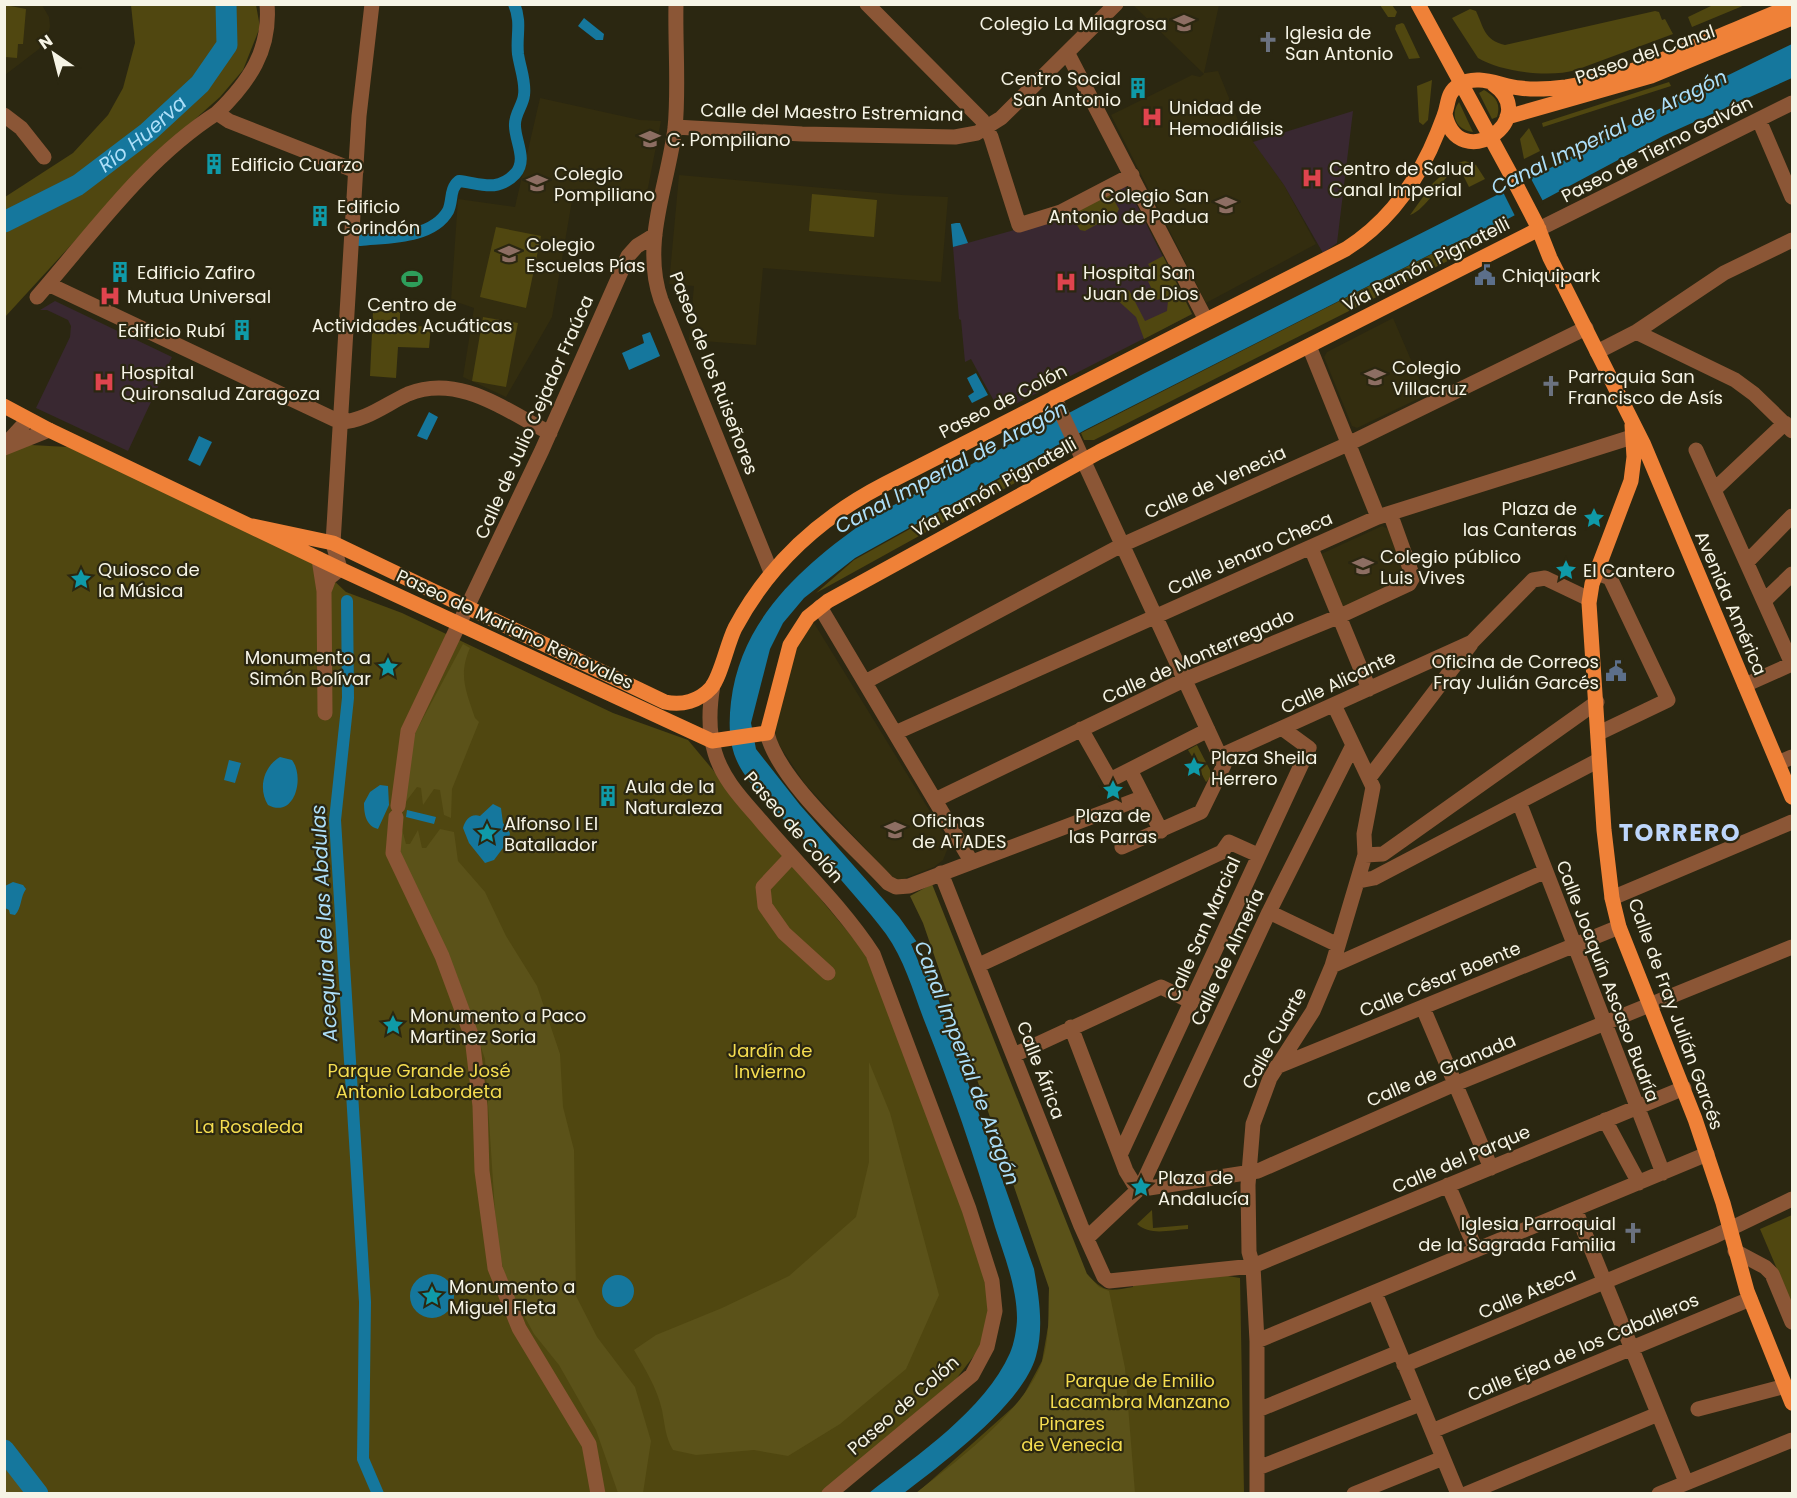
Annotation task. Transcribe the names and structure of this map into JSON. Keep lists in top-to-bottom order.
{
  "streets": {
    "main road": [
      "Paseo del Canal",
      "Vía Ramón Pignatelli",
      "Paseo de Colón",
      "Avenida América",
      "Paseo de Mariano Renovales",
      "Calle de Fray Julián Garcés"
    ],
    "street": [
      "Calle del Maestro Estremiana",
      "Paseo de Tierno Galván",
      "Paseo de los Ruiseñores",
      "Calle de Julio Cejador Fraúca",
      "Calle de Venecia",
      "Calle Jenaro Checa",
      "Calle de Monterregado",
      "Calle Alicante",
      "Calle San Marcial",
      "Calle de Almería",
      "Calle César Boente",
      "Calle Joaquín Ascaso Budría",
      "Calle Cuarte",
      "Calle África",
      "Calle de Granada",
      "Calle del Parque",
      "Calle Ateca",
      "Calle Ejea de los Caballeros"
    ]
  },
  "crossings": [
    ["Paseo del Canal", "Paseo de Colón"],
    ["Paseo del Canal", "Avenida América"],
    ["Calle del Maestro Estremiana", "Paseo de los Ruiseñores"],
    ["Paseo de Tierno Galván", "Vía Ramón Pignatelli"],
    ["Paseo de Tierno Galván", "Avenida América"],
    ["Vía Ramón Pignatelli", "Avenida América"],
    ["Paseo de los Ruiseñores", "Paseo de Colón"],
    ["Paseo de los Ruiseñores", "Calle de Julio Cejador Fraúca"],
    ["Paseo de Colón", "Avenida América"],
    ["Paseo de Colón", "Paseo de Mariano Renovales"],
    ["Calle de Julio Cejador Fraúca", "Paseo de Mariano Renovales"],
    ["Calle de Venecia", "Avenida América"],
    ["Calle Jenaro Checa", "Avenida América"],
    ["Calle Jenaro Checa", "Calle de Monterregado"],
    ["Calle Alicante", "Calle San Marcial"],
    ["Calle Alicante", "Calle de Fray Julián Garcés"],
    ["Calle de Almería", "Calle de Granada"],
    ["Calle César Boente", "Calle Joaquín Ascaso Budría"],
    ["Calle César Boente", "Calle de Fray Julián Garcés"],
    ["Calle César Boente", "Calle Cuarte"],
    ["Calle Joaquín Ascaso Budría", "Calle de Granada"],
    ["Calle Joaquín Ascaso Budría", "Calle del Parque"],
    ["Calle de Fray Julián Garcés", "Calle de Granada"],
    ["Calle de Fray Julián Garcés", "Calle del Parque"],
    ["Calle de Fray Julián Garcés", "Calle Ateca"],
    ["Calle de Fray Julián Garcés", "Calle Ejea de los Caballeros"],
    ["Calle Cuarte", "Calle de Granada"],
    ["Calle Cuarte", "Calle del Parque"],
    ["Calle Cuarte", "Calle Ateca"],
    ["Calle África", "Calle del Parque"]
  ],
  "districts": ["TORRERO"],
  "water": ["Canal Imperial de Aragón", "Río Huerva", "Acequia de las Abdulas"],
  "parks": [
    "Jardín de Invierno",
    "Parque Grande José Antonio Labordeta",
    "La Rosaleda",
    "Parque de Emilio Lacambra Manzano",
    "Pinares de Venecia"
  ],
  "places": {
    "school or university": [
      "Colegio La Milagrosa",
      "C. Pompiliano",
      "Colegio Pompiliano",
      "Colegio San Antonio de Padua",
      "Colegio Escuelas Pías",
      "Colegio Villacruz",
      "Colegio público Luis Vives",
      "Oficinas de ATADES"
    ],
    "church": ["Iglesia de San Antonio", "Parroquia San Francisco de Asís", "Iglesia Parroquial de la Sagrada Familia"],
    "building": [
      "Centro Social San Antonio",
      "Edificio Cuarzo",
      "Edificio Corindón",
      "Edificio Zafiro",
      "Edificio Rubí",
      "Aula de la Naturaleza"
    ],
    "hospital": [
      "Unidad de Hemodiálisis",
      "Centro de Salud Canal Imperial",
      "Hospital San Juan de Dios",
      "Mutua Universal",
      "Hospital Quironsalud Zaragoza"
    ],
    "public building": ["Chiquipark", "Oficina de Correos Fray Julián Garcés"],
    "sports": ["Centro de Actividades Acuáticas"],
    "place": [
      "Plaza de las Canteras",
      "El Cantero",
      "Quiosco de la Música",
      "Monumento a Simón Bolívar",
      "Plaza Sheila Herrero",
      "Plaza de las Parras",
      "Alfonso I El Batallador",
      "Monumento a Paco Martinez Soria",
      "Plaza de Andalucía",
      "Monumento a Miguel Fleta"
    ]
  },
  "north": "top left"
}
